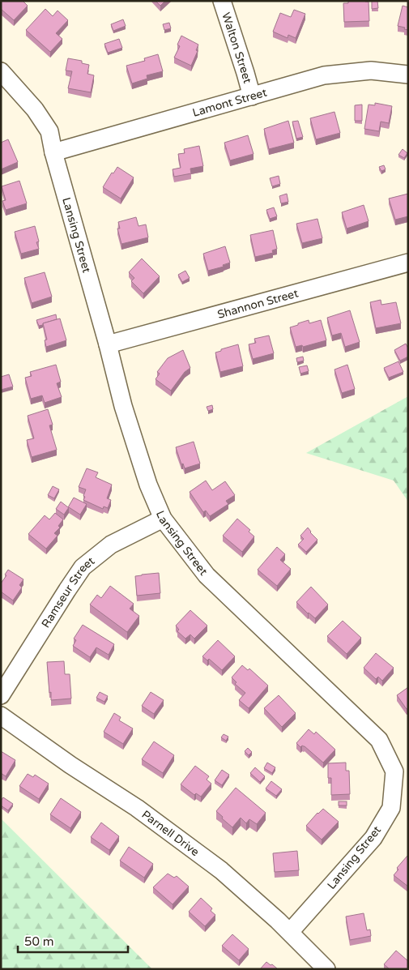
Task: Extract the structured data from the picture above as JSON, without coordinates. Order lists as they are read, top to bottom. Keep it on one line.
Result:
{"streets":{"street":["Walton Street","Lamont Street","Lansing Street","Shannon Street","Ramseur Street","Parnell Drive"]},"crossings":[["Walton Street","Lamont Street"],["Lamont Street","Lansing Street"],["Lansing Street","Shannon Street"],["Lansing Street","Ramseur Street"],["Lansing Street","Parnell Drive"]],"scale_bar":"50 m"}
